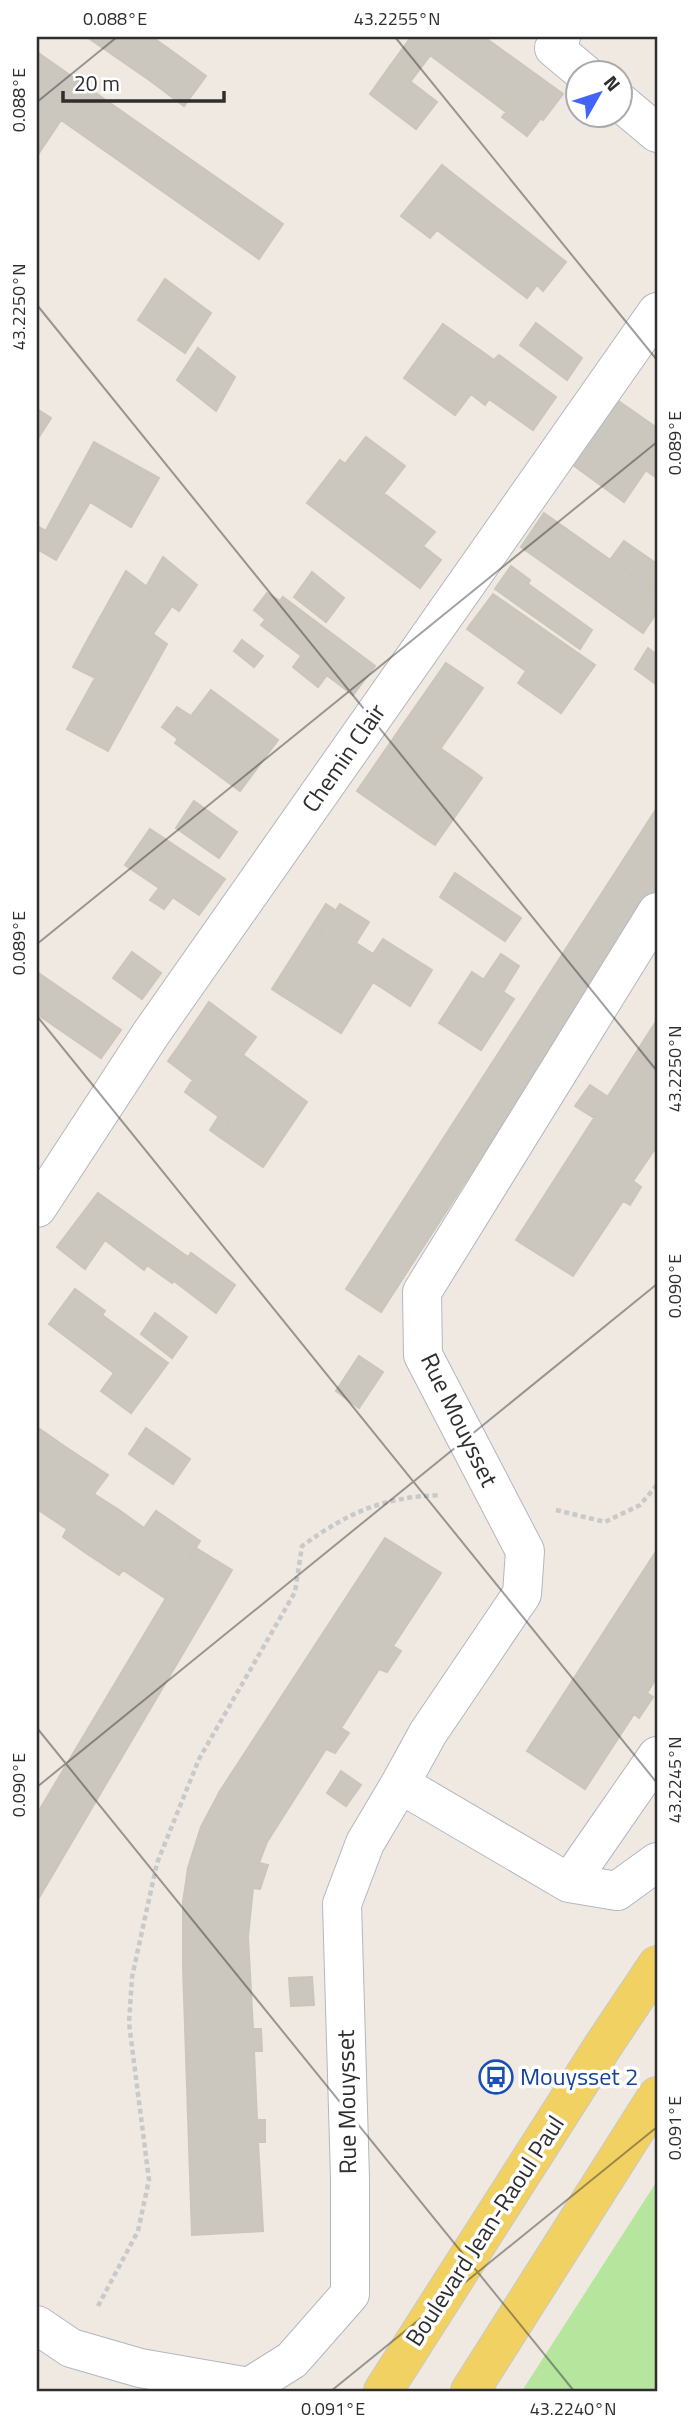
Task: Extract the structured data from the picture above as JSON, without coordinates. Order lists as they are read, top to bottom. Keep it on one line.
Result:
{"streets":{"main road":["Boulevard Jean-Raoul Paul"],"street":["Chemin Clair","Rue Mouysset"]},"places":{"bus stop":["Mouysset 2"]},"scale_bar":"20 m","north":"top right","coordinates":["0.088°E","43.2255°N","43.2250°N","0.089°E","0.090°E","43.2245°N","0.091°E","43.2240°N"]}
